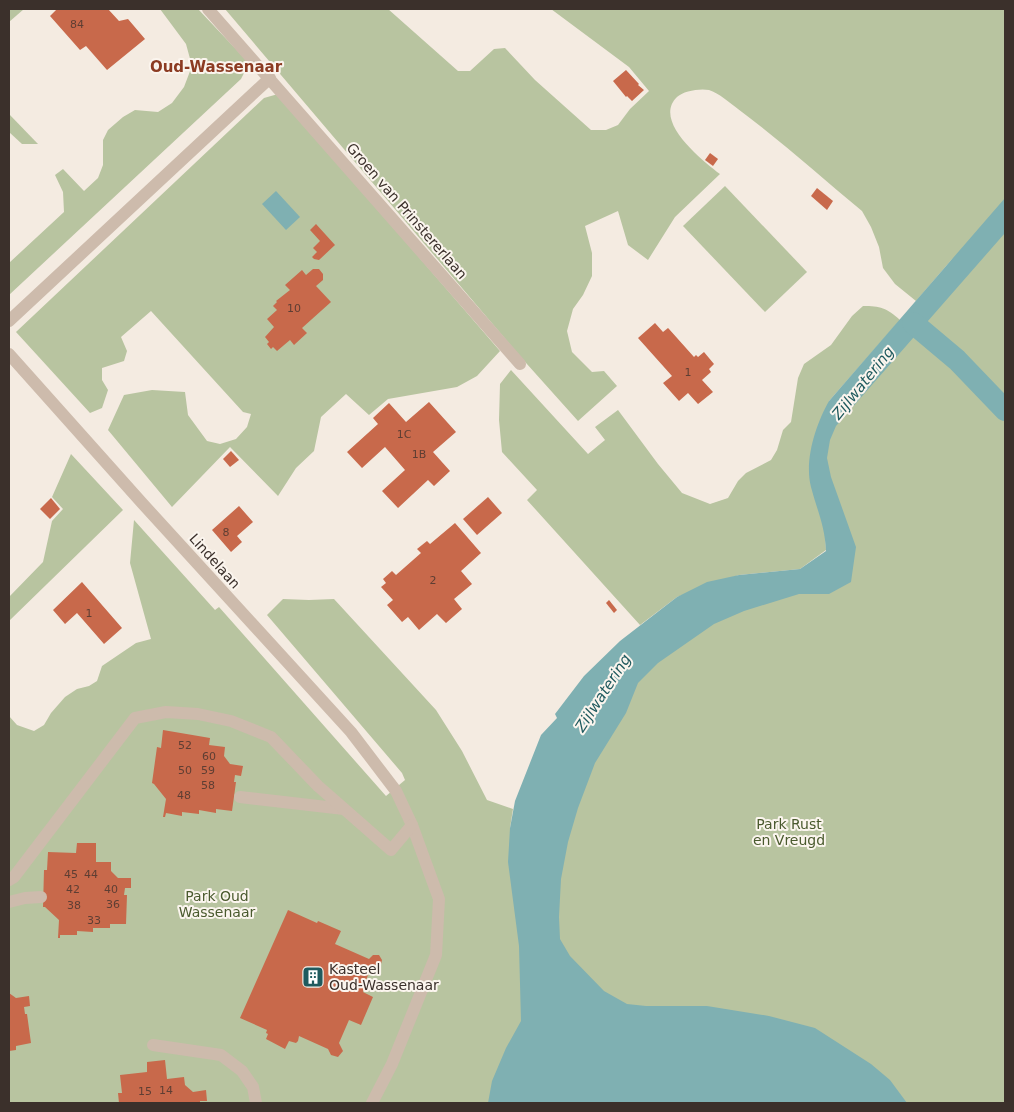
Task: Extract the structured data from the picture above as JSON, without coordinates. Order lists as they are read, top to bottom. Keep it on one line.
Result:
{"streets":{"street":["Groen van Prinstererlaan","Lindelaan"]},"districts":["Oud-Wassenaar"],"water":["Zijlwatering"],"parks":["Park Rust en Vreugd","Park Oud Wassenaar"],"places":{"building":["Kasteel Oud-Wassenaar"]},"house_numbers":["84","10","1","1C","1B","8","2","1","52","60","50","59","58","48","45","44","42","40","36","38","33","14","15"]}
